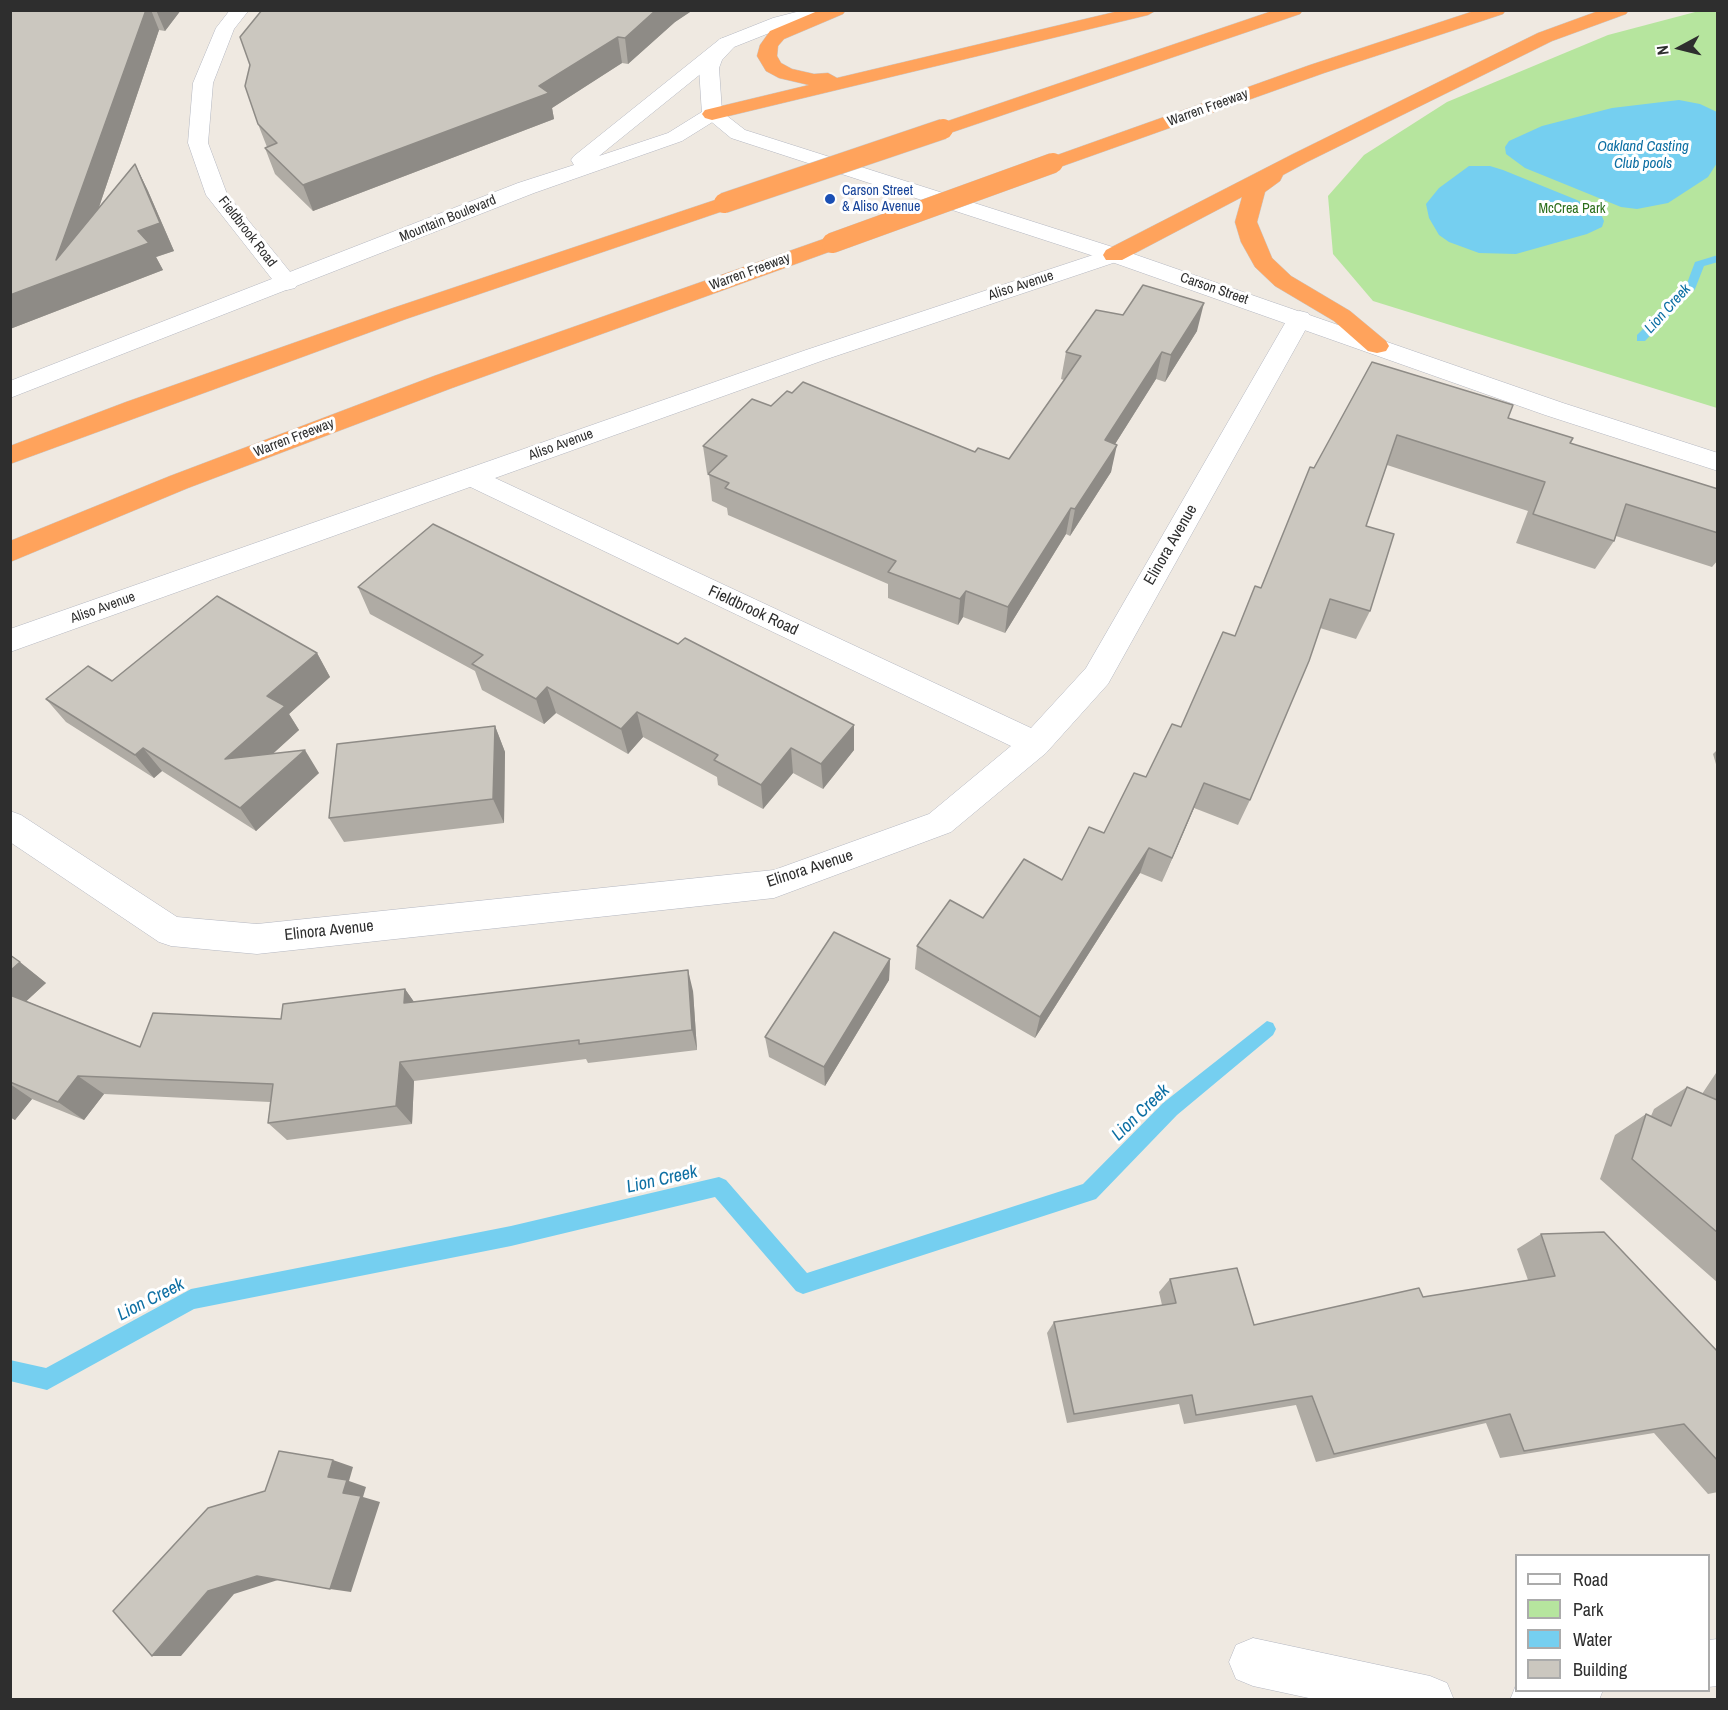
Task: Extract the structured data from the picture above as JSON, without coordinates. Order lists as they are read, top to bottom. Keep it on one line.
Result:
{"streets":{"highway":["Warren Freeway"],"street":["Mountain Boulevard","Fieldbrook Road","Aliso Avenue","Carson Street","Elinora Avenue"]},"crossings":[["Mountain Boulevard","Fieldbrook Road"],["Mountain Boulevard","Carson Street"],["Fieldbrook Road","Aliso Avenue"],["Fieldbrook Road","Elinora Avenue"],["Aliso Avenue","Carson Street"],["Carson Street","Elinora Avenue"]],"water":["Oakland Casting Club pools","Lion Creek"],"parks":["McCrea Park"],"places":["Carson Street & Aliso Avenue"],"legend":["Road","Park","Water","Building"],"north":"left"}
